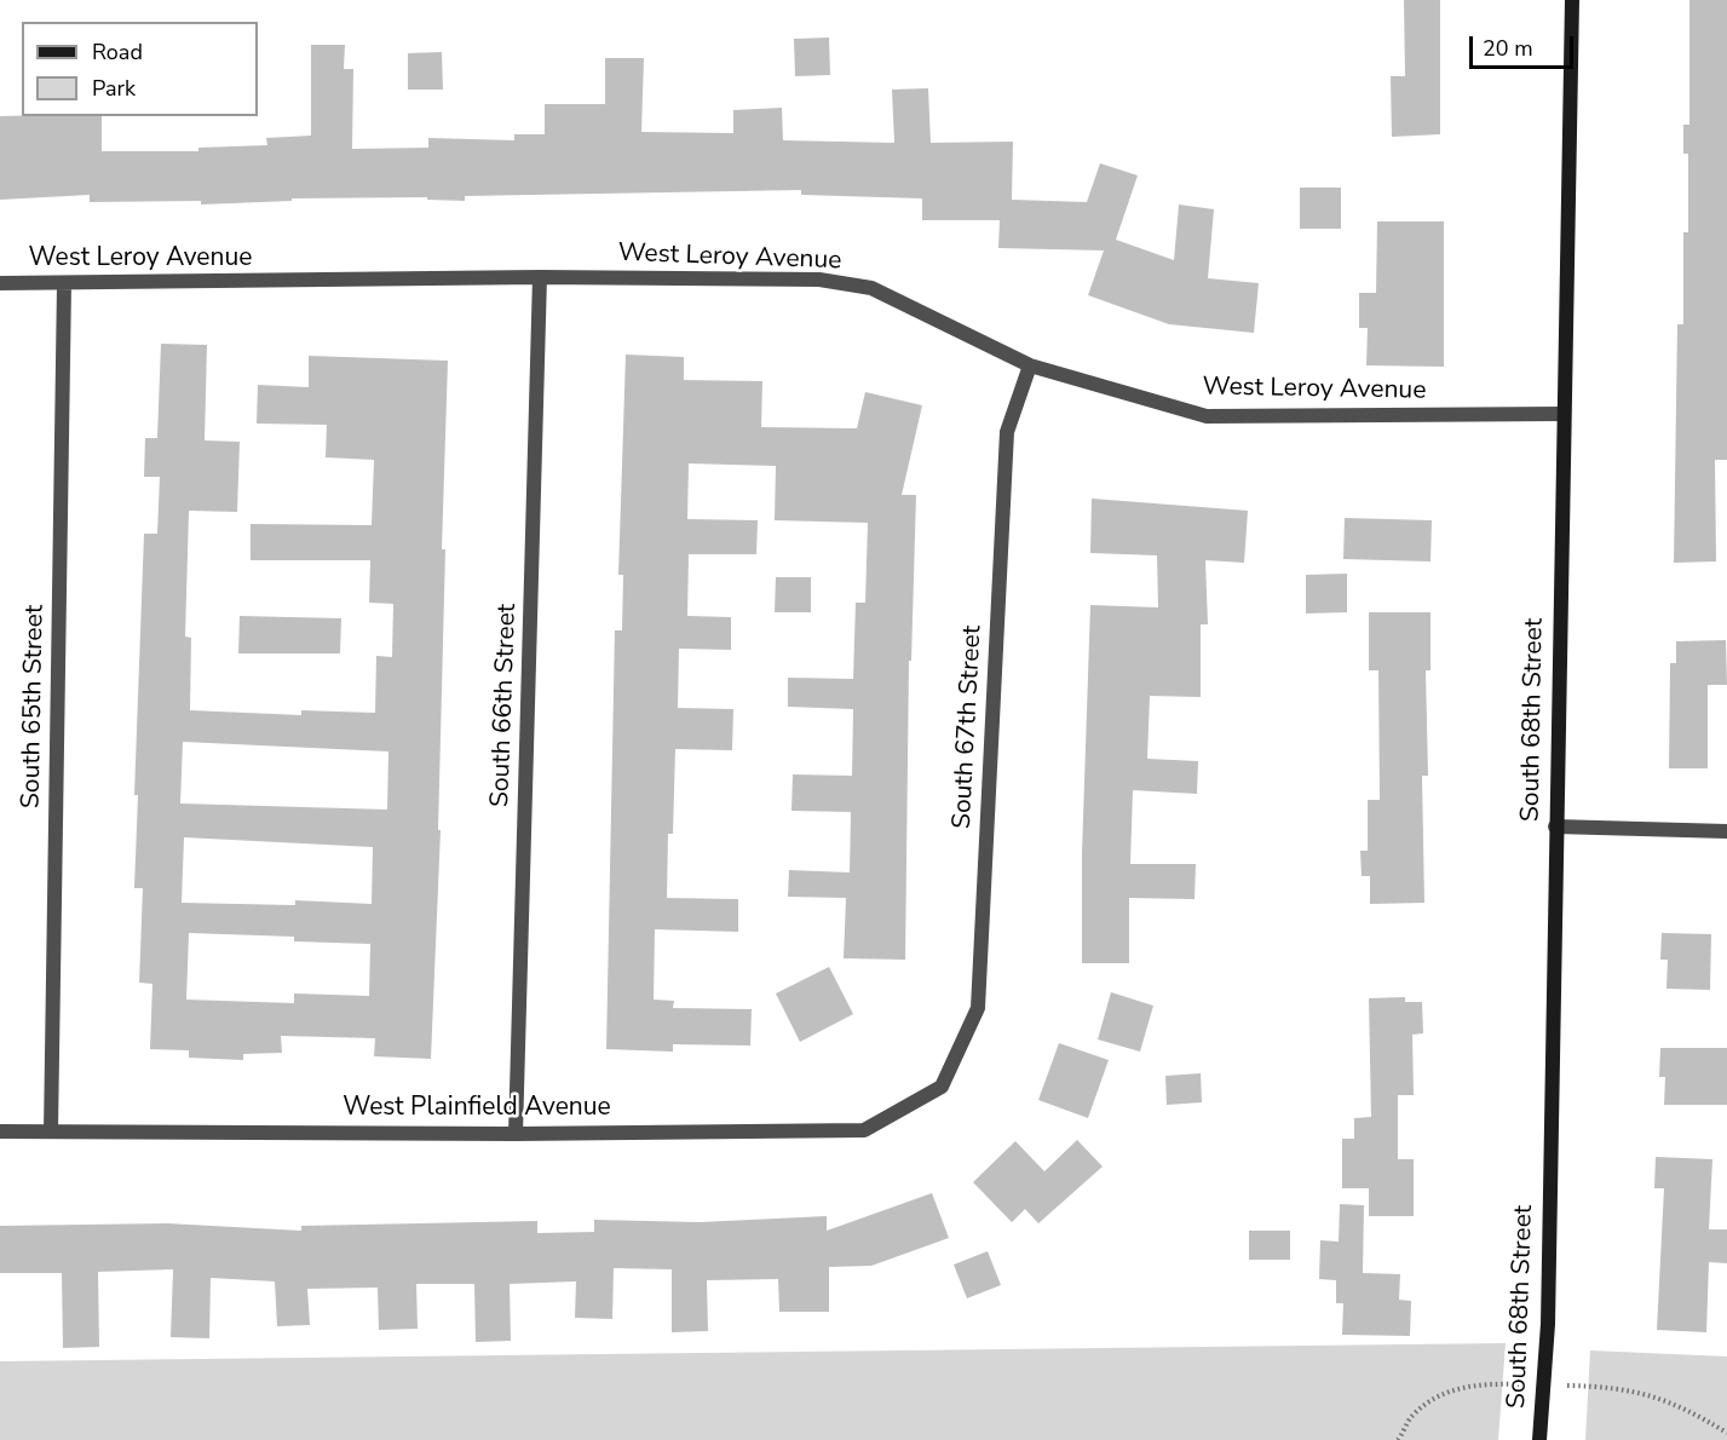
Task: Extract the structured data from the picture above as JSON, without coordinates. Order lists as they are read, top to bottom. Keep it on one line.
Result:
{"streets":{"street":["West Leroy Avenue","South 66th Street","South 65th Street","South 68th Street","South 67th Street","West Plainfield Avenue"]},"crossings":[["West Leroy Avenue","South 66th Street"],["West Leroy Avenue","South 65th Street"],["West Leroy Avenue","South 68th Street"],["West Leroy Avenue","South 67th Street"],["South 66th Street","West Plainfield Avenue"],["South 65th Street","West Plainfield Avenue"],["South 67th Street","West Plainfield Avenue"]],"legend":["Road","Park"],"scale_bar":"20 m"}
